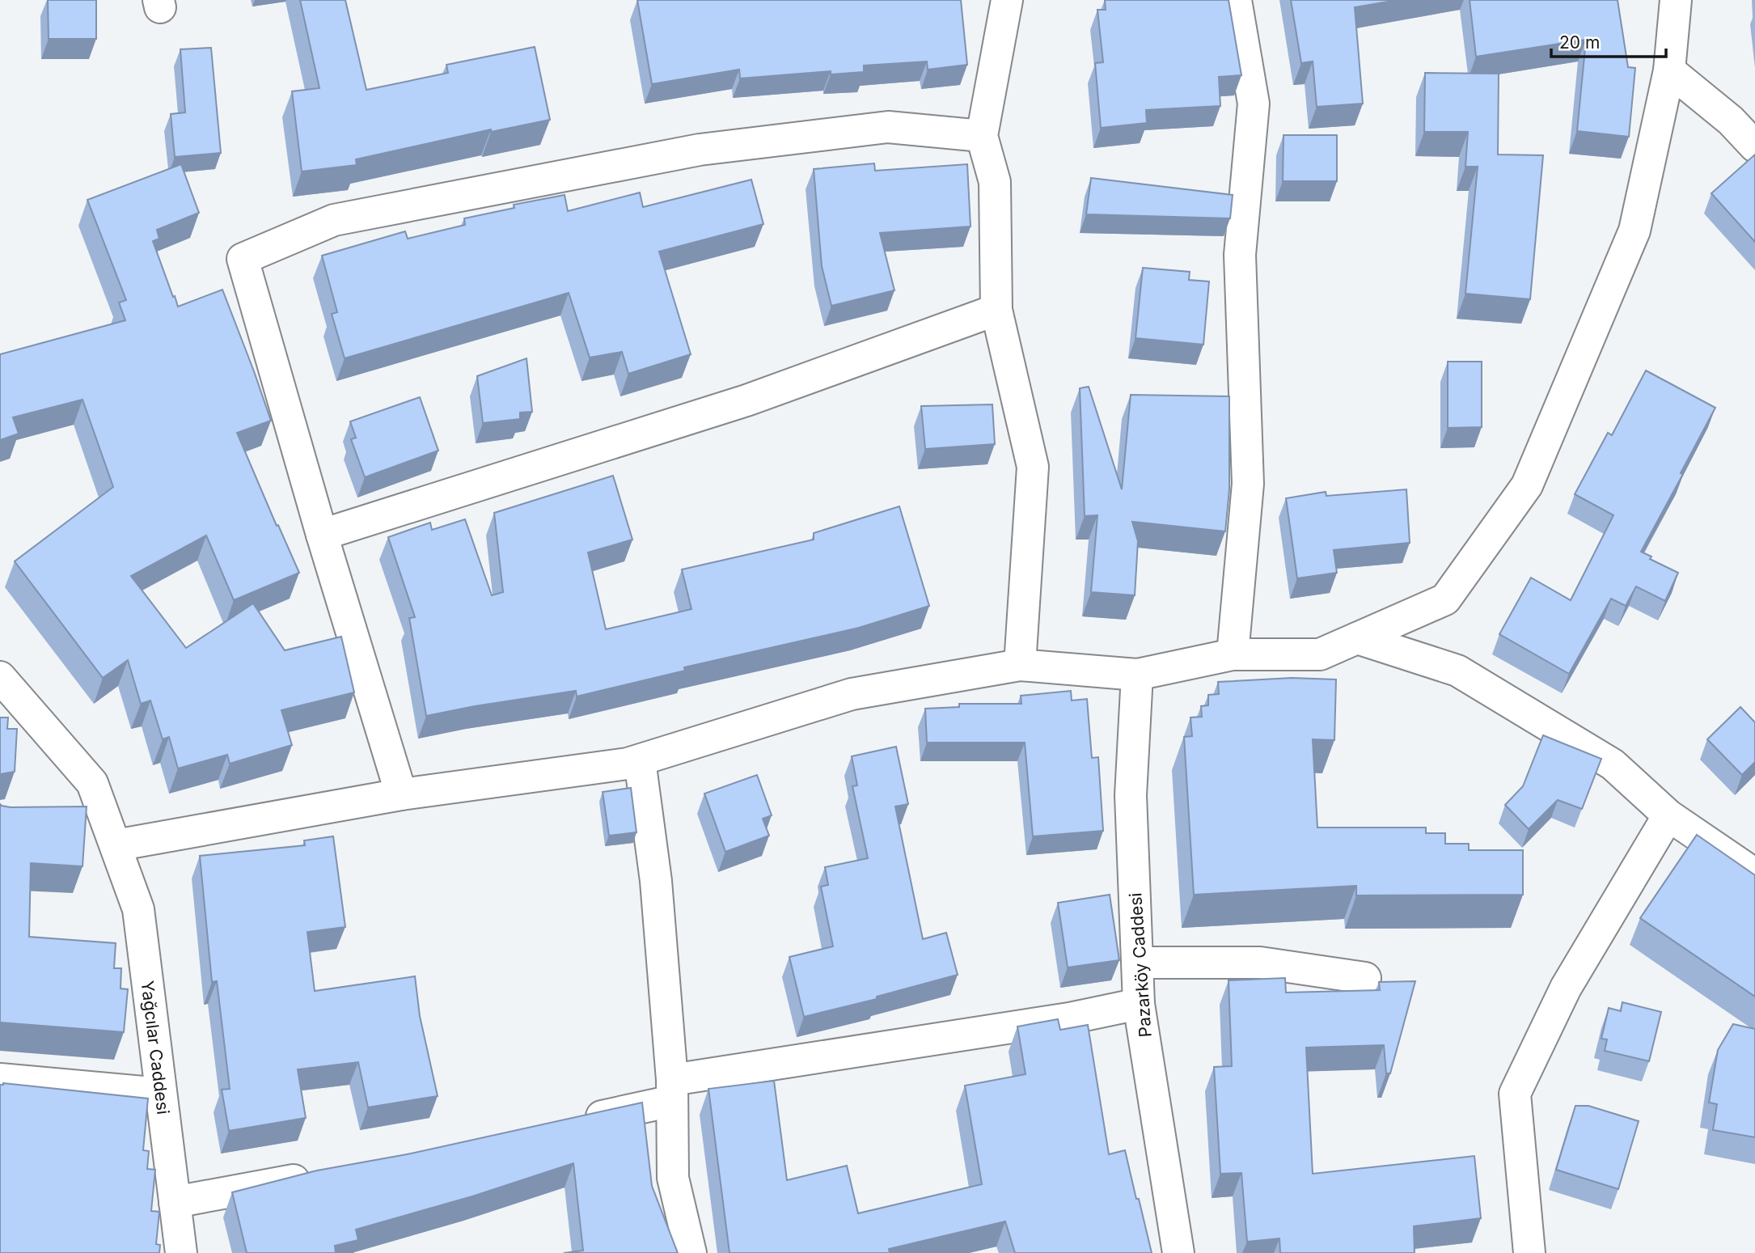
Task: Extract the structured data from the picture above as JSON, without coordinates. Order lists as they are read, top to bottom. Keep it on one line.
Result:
{"streets":{"street":["Pazarköy Caddesi","Yağcılar Caddesi"]},"scale_bar":"20 m"}
